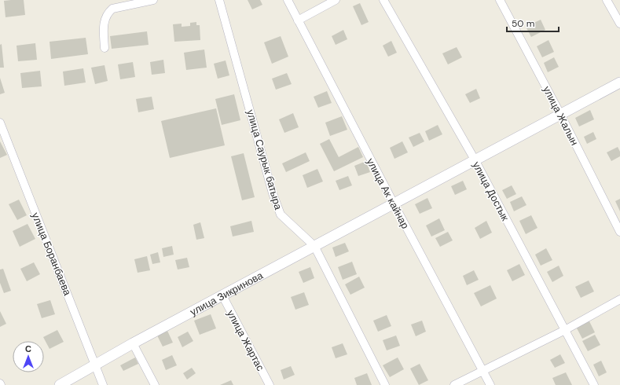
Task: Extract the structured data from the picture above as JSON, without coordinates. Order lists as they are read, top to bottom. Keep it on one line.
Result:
{"streets":{"street":["улица Жалын","улица Саурык батыра","улица Достык","улица Ак кайнар","улица Боранбаева","улица Зикринова","улица Жартас"]},"crossings":[["улица Жалын","улица Зикринова"],["улица Саурык батыра","улица Зикринова"],["улица Достык","улица Зикринова"],["улица Ак кайнар","улица Зикринова"],["улица Боранбаева","улица Зикринова"],["улица Зикринова","улица Жартас"]],"scale_bar":"50 m","north":"top"}
